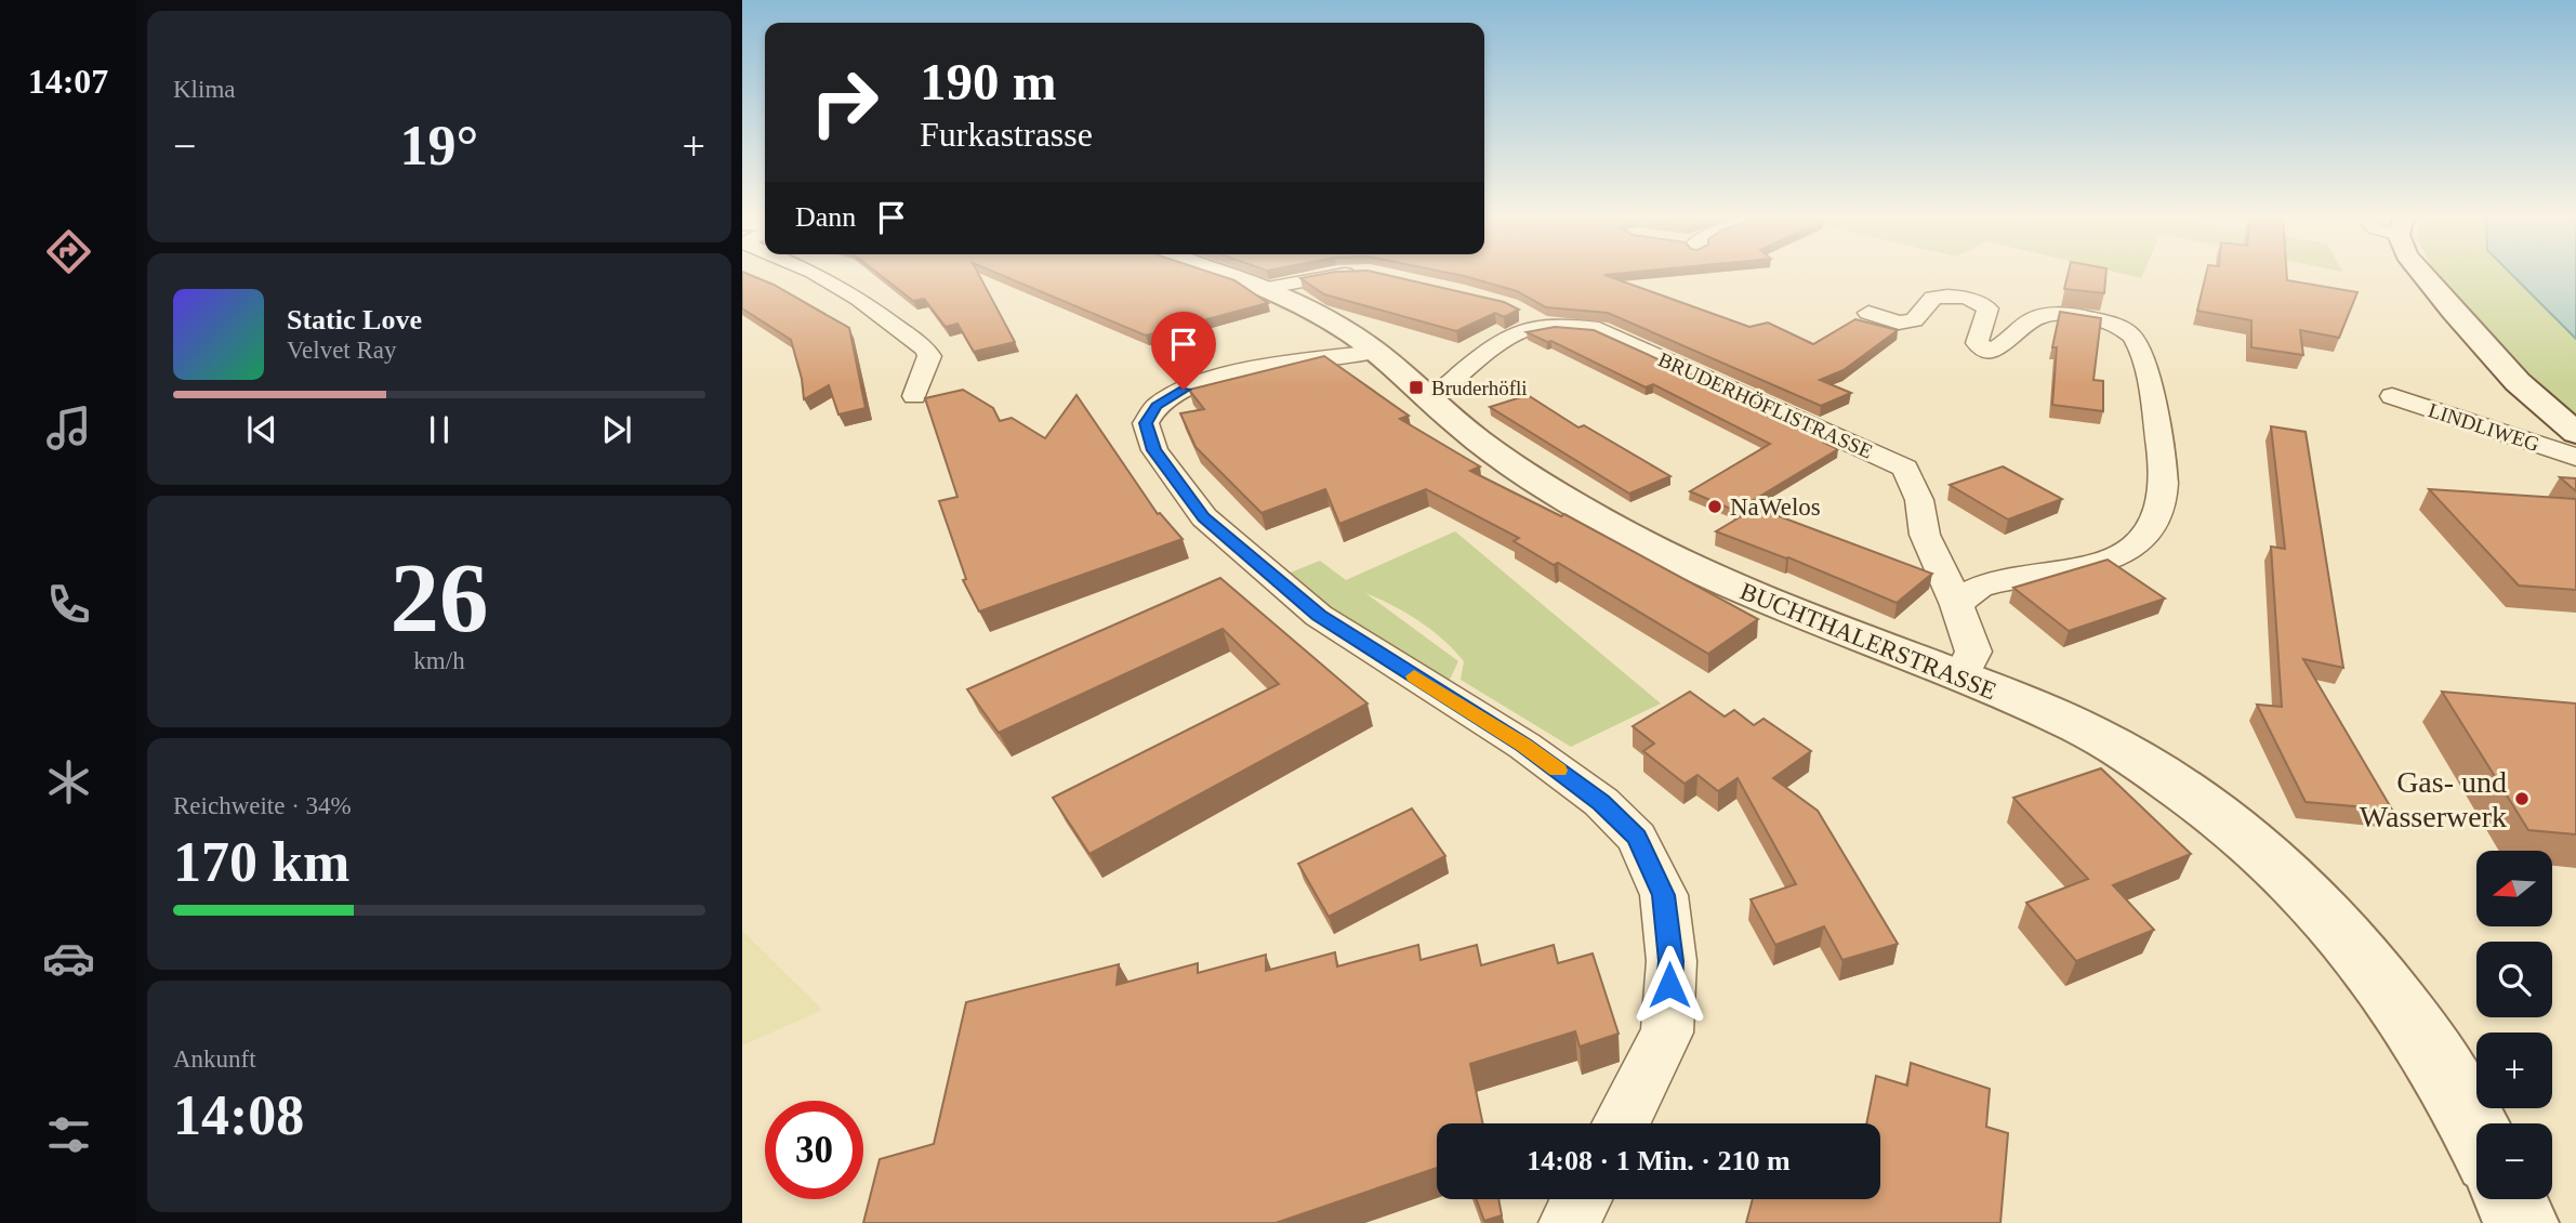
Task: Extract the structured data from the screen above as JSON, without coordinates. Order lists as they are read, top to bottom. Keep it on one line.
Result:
{"streets":{"street":["BRUDERHÖFLISTRASSE","LINDLIWEG","BUCHTHALERSTRASSE"]},"crossings":[["BRUDERHÖFLISTRASSE","BUCHTHALERSTRASSE"]],"places":{"transit":["Bruderhöfli"],"other":["NaWelos","Gas- und Wasserwerk"]},"north":"left","page":{"tabs":"14:07","tile":["Klima",["26","km/h"],["Reichweite · 34%","170 km"],["Ankunft","14:08"]],"turn":["190 m","Furkastrasse"],"heat":["−","19°","+"],"then":"Dann","song":["Static Love","Velvet Ray"],"map_buttons":["+","−"],"limit":"30","trip":"14:08 · 1 Min. · 210 m"}}
